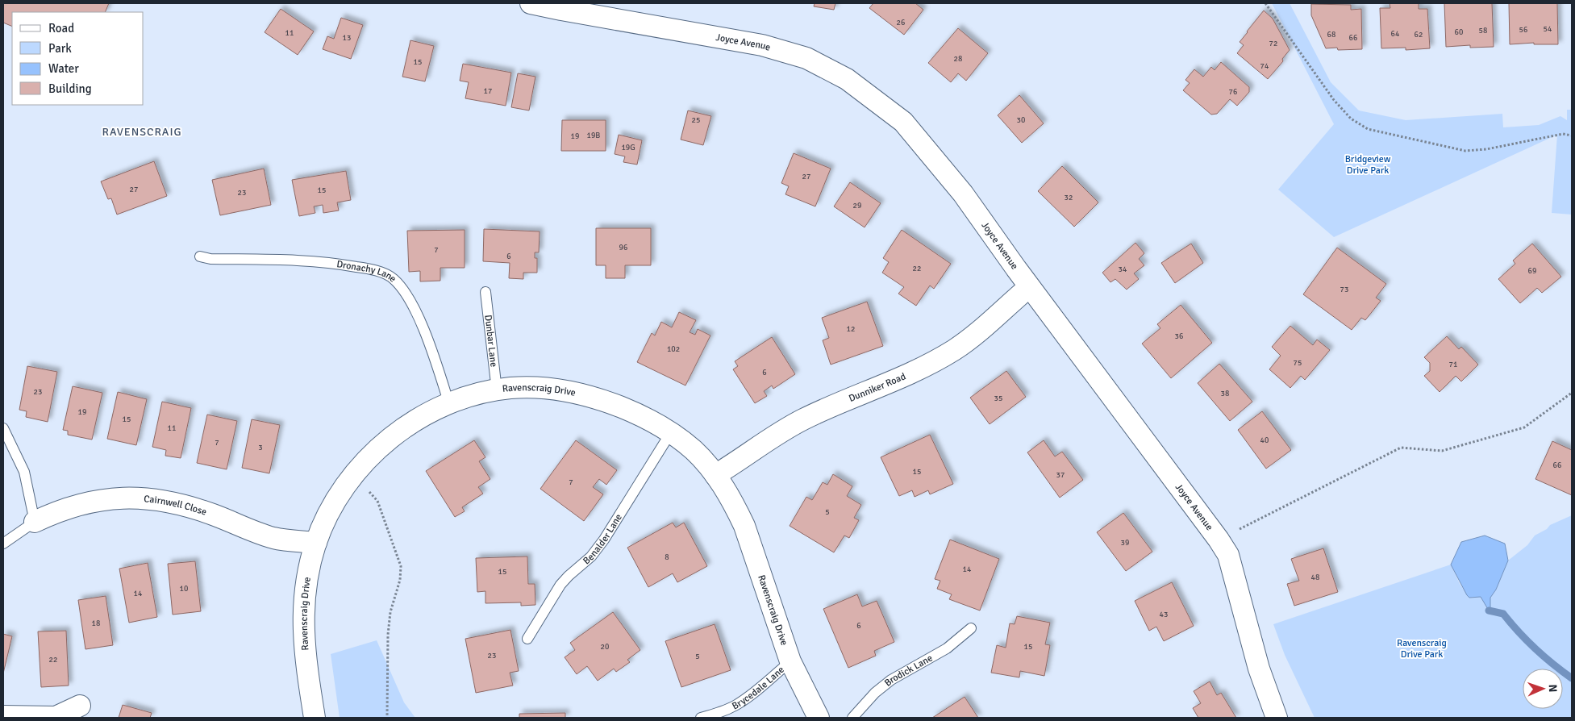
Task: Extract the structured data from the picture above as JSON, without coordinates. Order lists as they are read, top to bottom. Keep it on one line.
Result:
{"streets":{"street":["Joyce Avenue","Dunniker Road","Ravenscraig Drive","Cairnwell Close"],"lane":["Dronachy Lane","Dunbar Lane","Benalder Lane","Brodick Lane","Brycedale Lane"]},"crossings":[["Joyce Avenue","Dunniker Road"],["Dronachy Lane","Ravenscraig Drive"],["Dunbar Lane","Ravenscraig Drive"],["Dunniker Road","Ravenscraig Drive"],["Ravenscraig Drive","Cairnwell Close"],["Ravenscraig Drive","Benalder Lane"],["Ravenscraig Drive","Brycedale Lane"]],"districts":["RAVENSCRAIG"],"parks":["Bridgeview Drive Park","Ravenscraig Drive Park"],"house_numbers":["26","54","56","58","60","11","64","68","62","13","66","72","28","15","74","17","76","25","30","19B","19","19G","27","27","15","23","32","29","96","7","6","22","34","69","73","12","36","102","75","71","6","23","38","35","19","15","11","40","7","3","66","15","37","7","5","39","8","14","15","48","10","14","43","18","6","20","15","23","5","22"],"legend":["Road","Park","Water","Building"],"north":"right"}
